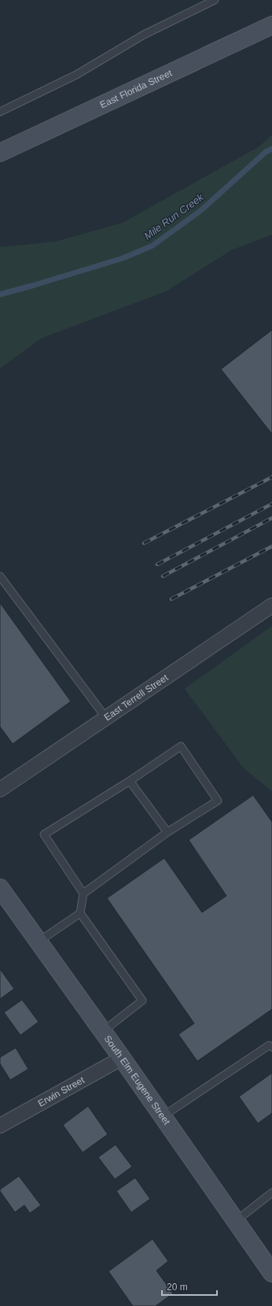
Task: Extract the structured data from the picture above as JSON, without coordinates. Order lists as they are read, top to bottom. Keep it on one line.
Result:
{"streets":{"main road":["East Florida Street","South Elm Eugene Street"],"street":["East Terrell Street","Erwin Street"]},"crossings":[["South Elm Eugene Street","Erwin Street"]],"water":["Mile Run Creek"],"scale_bar":"20 m"}
